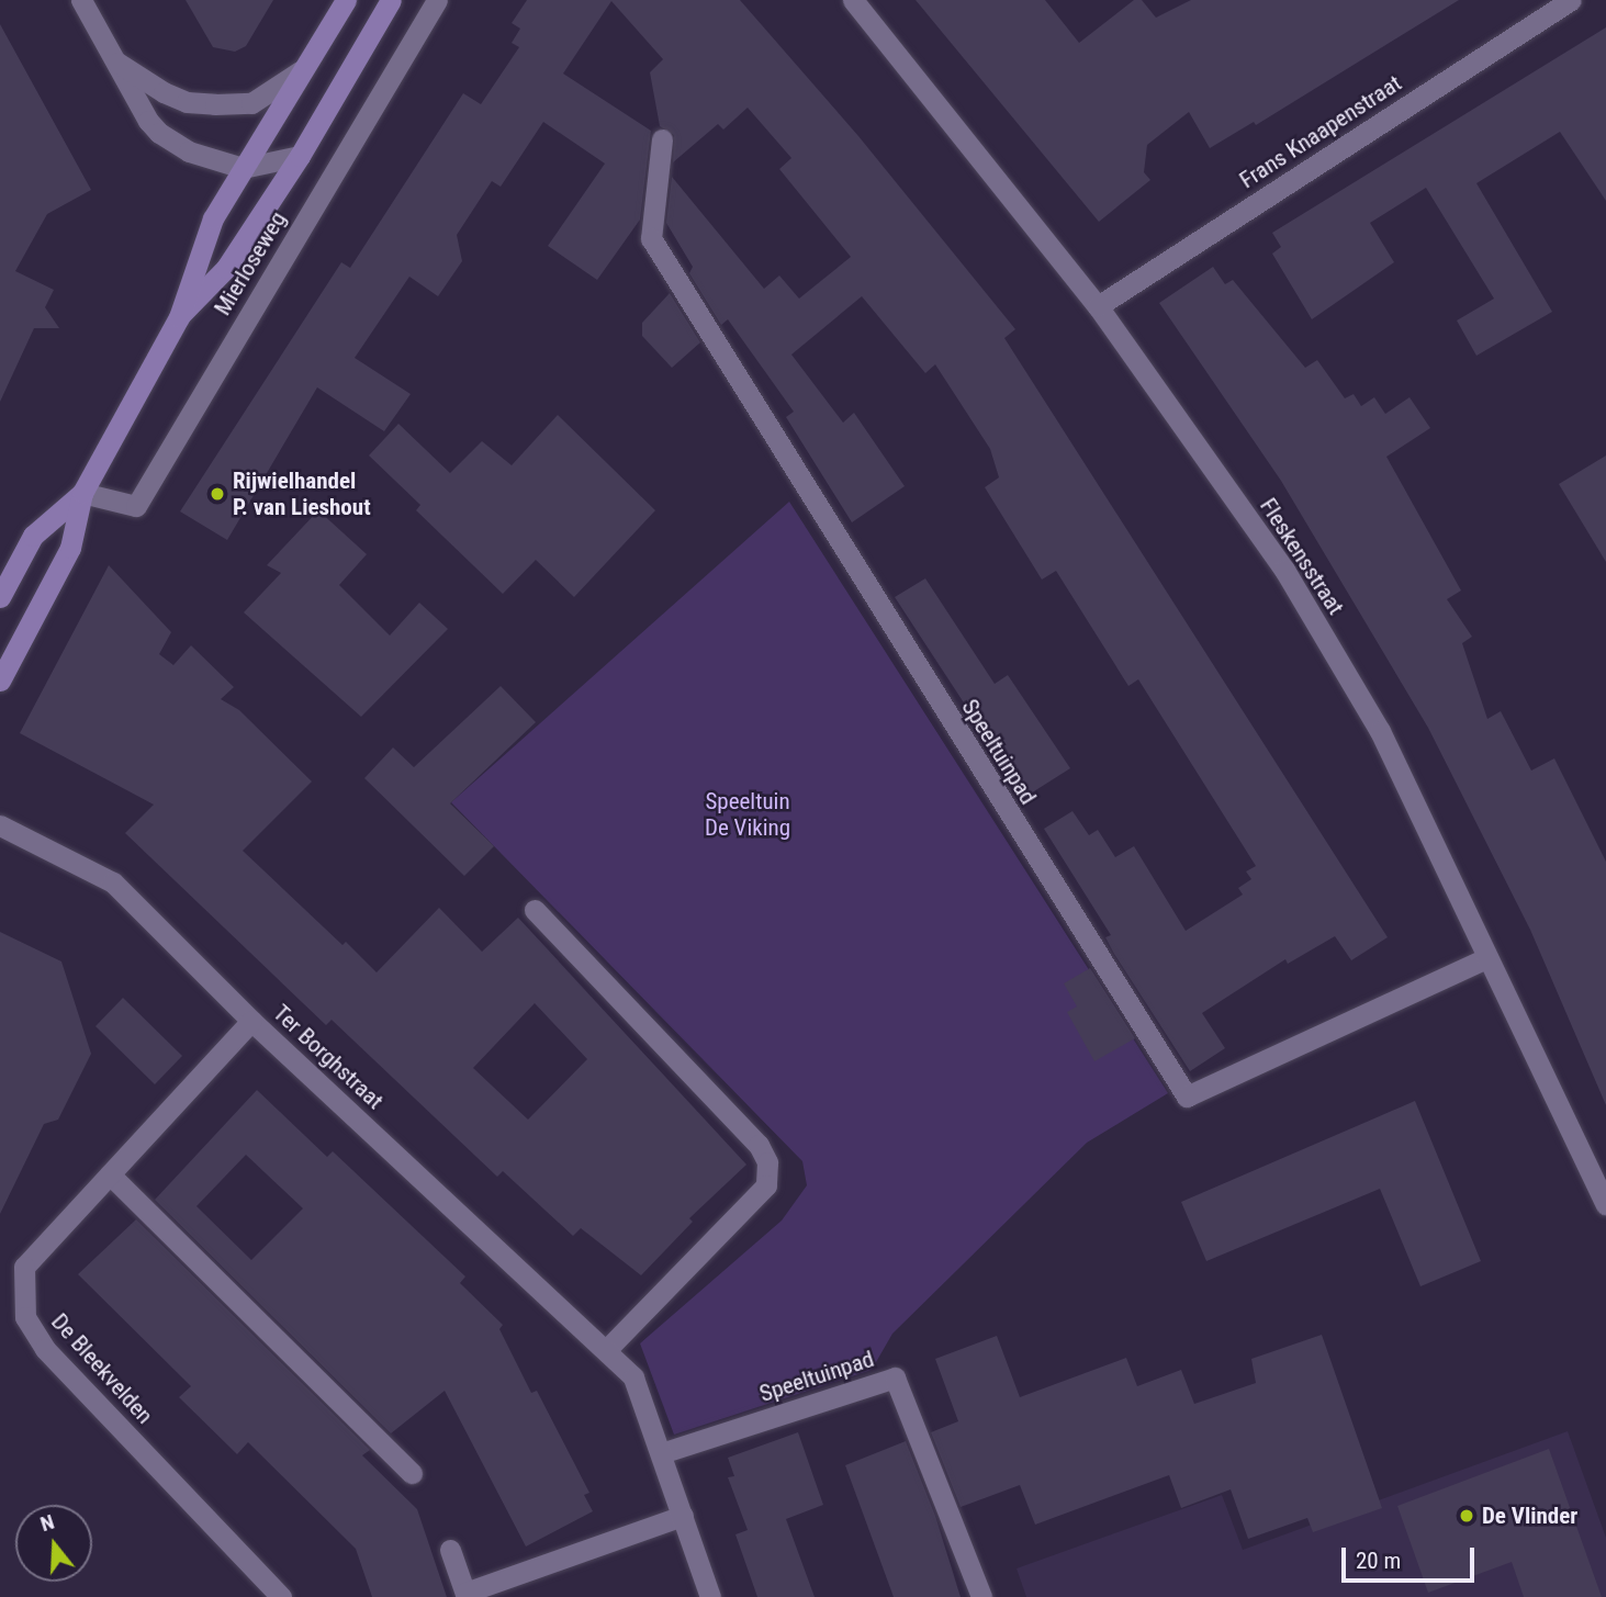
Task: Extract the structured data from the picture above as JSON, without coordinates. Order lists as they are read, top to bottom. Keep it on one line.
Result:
{"streets":{"main road":["Mierloseweg"],"street":["Frans Knaapenstraat","Fleskensstraat","Speeltuinpad","Ter Borghstraat","De Bleekvelden"]},"crossings":[["Frans Knaapenstraat","Fleskensstraat"],["Fleskensstraat","Speeltuinpad"],["Speeltuinpad","Ter Borghstraat"],["Ter Borghstraat","De Bleekvelden"]],"parks":["Speeltuin De Viking"],"places":["Rijwielhandel P. van Lieshout","De Vlinder"],"scale_bar":"20 m","north":"top"}
